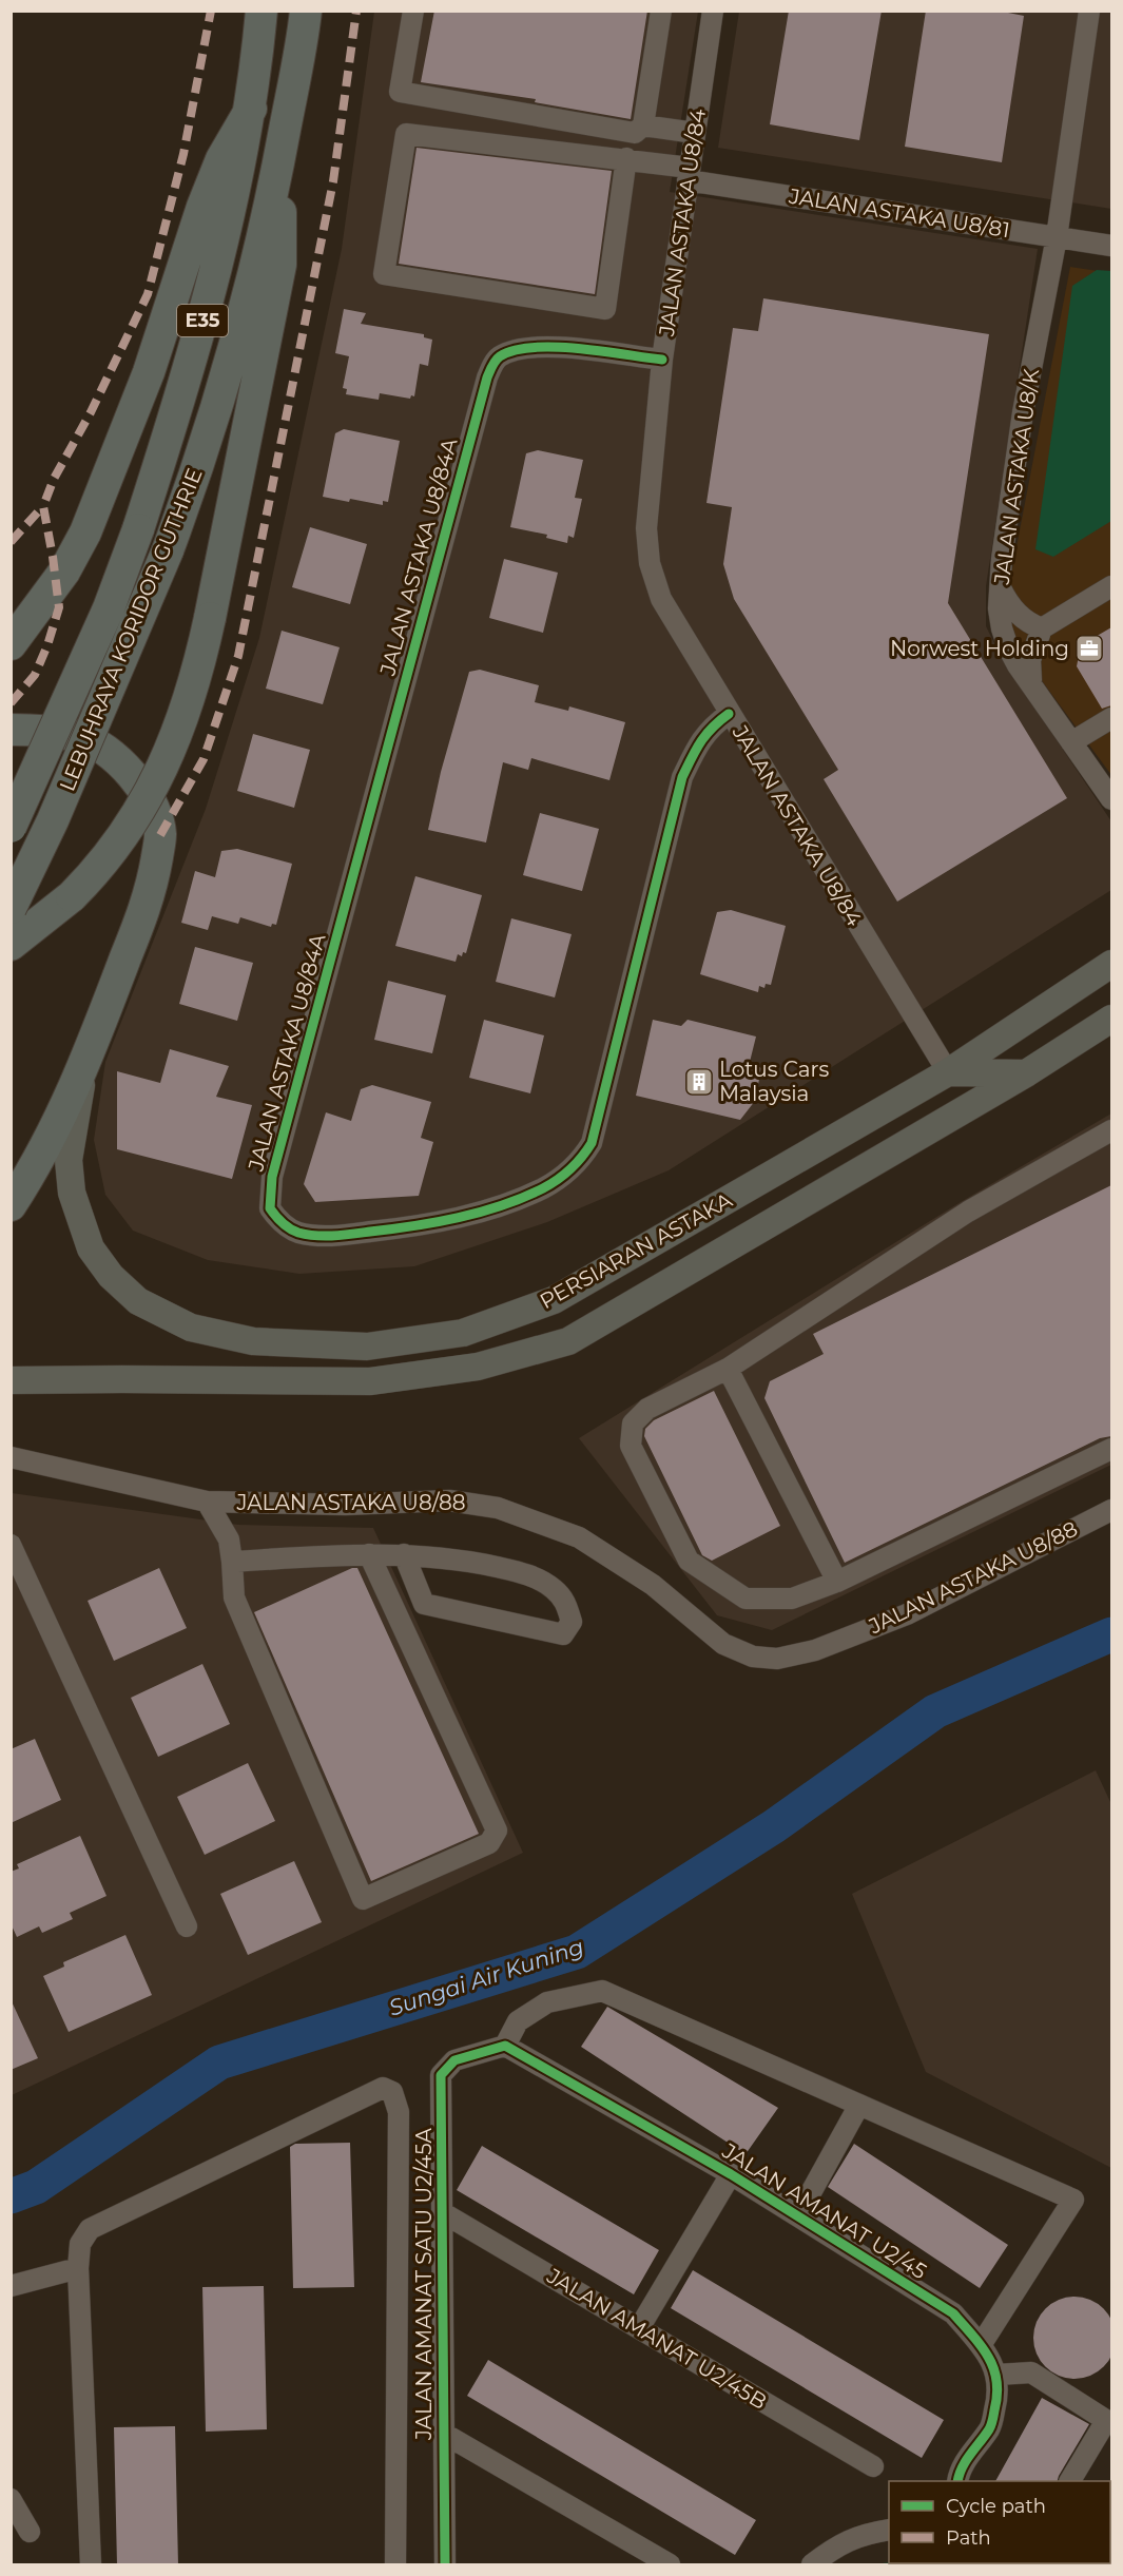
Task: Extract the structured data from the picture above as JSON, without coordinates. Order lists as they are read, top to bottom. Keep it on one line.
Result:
{"streets":{"highway":["E35","LEBUHRAYA KORIDOR GUTHRIE"],"main road":["PERSIARAN ASTAKA"],"street":["JALAN ASTAKA U8/81","JALAN ASTAKA U8/84","JALAN ASTAKA U8/K","JALAN ASTAKA U8/84A","JALAN ASTAKA U8/88","JALAN AMANAT U2/45","JALAN AMANAT SATU U2/45A","JALAN AMANAT U2/45B"]},"crossings":[["JALAN ASTAKA U8/81","JALAN ASTAKA U8/84"],["JALAN ASTAKA U8/81","JALAN ASTAKA U8/K"],["JALAN ASTAKA U8/84","JALAN ASTAKA U8/84A"],["JALAN ASTAKA U8/84","PERSIARAN ASTAKA"],["JALAN AMANAT U2/45","JALAN AMANAT SATU U2/45A"],["JALAN AMANAT SATU U2/45A","JALAN AMANAT U2/45B"]],"water":["Sungai Air Kuning"],"places":{"office":["Norwest Holding"],"building":["Lotus Cars Malaysia"]},"legend":["Cycle path","Path"]}
